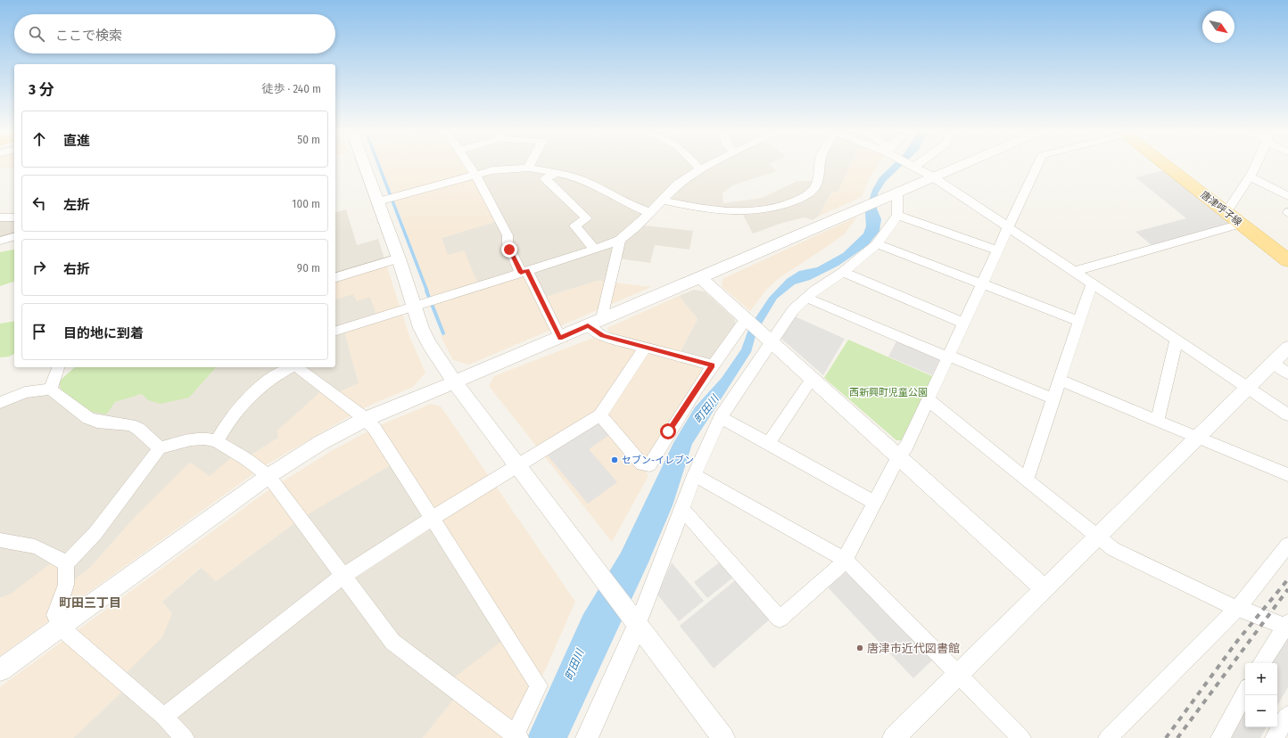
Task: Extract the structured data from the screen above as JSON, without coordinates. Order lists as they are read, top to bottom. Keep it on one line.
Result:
{"streets":{"main road":["唐津呼子線"]},"districts":["町田三丁目"],"water":["町田川"],"parks":["西新興町児童公園"],"places":["セブン-イレブン","唐津市近代図書館"],"north":"bottom right","page":{"search":"ここで検索","heading":["3 分","徒歩 · 240 m"],"list":[["直進","50 m"],["左折","100 m"],["右折","90 m"],"目的地に到着"],"map_buttons":["+","−"]}}
